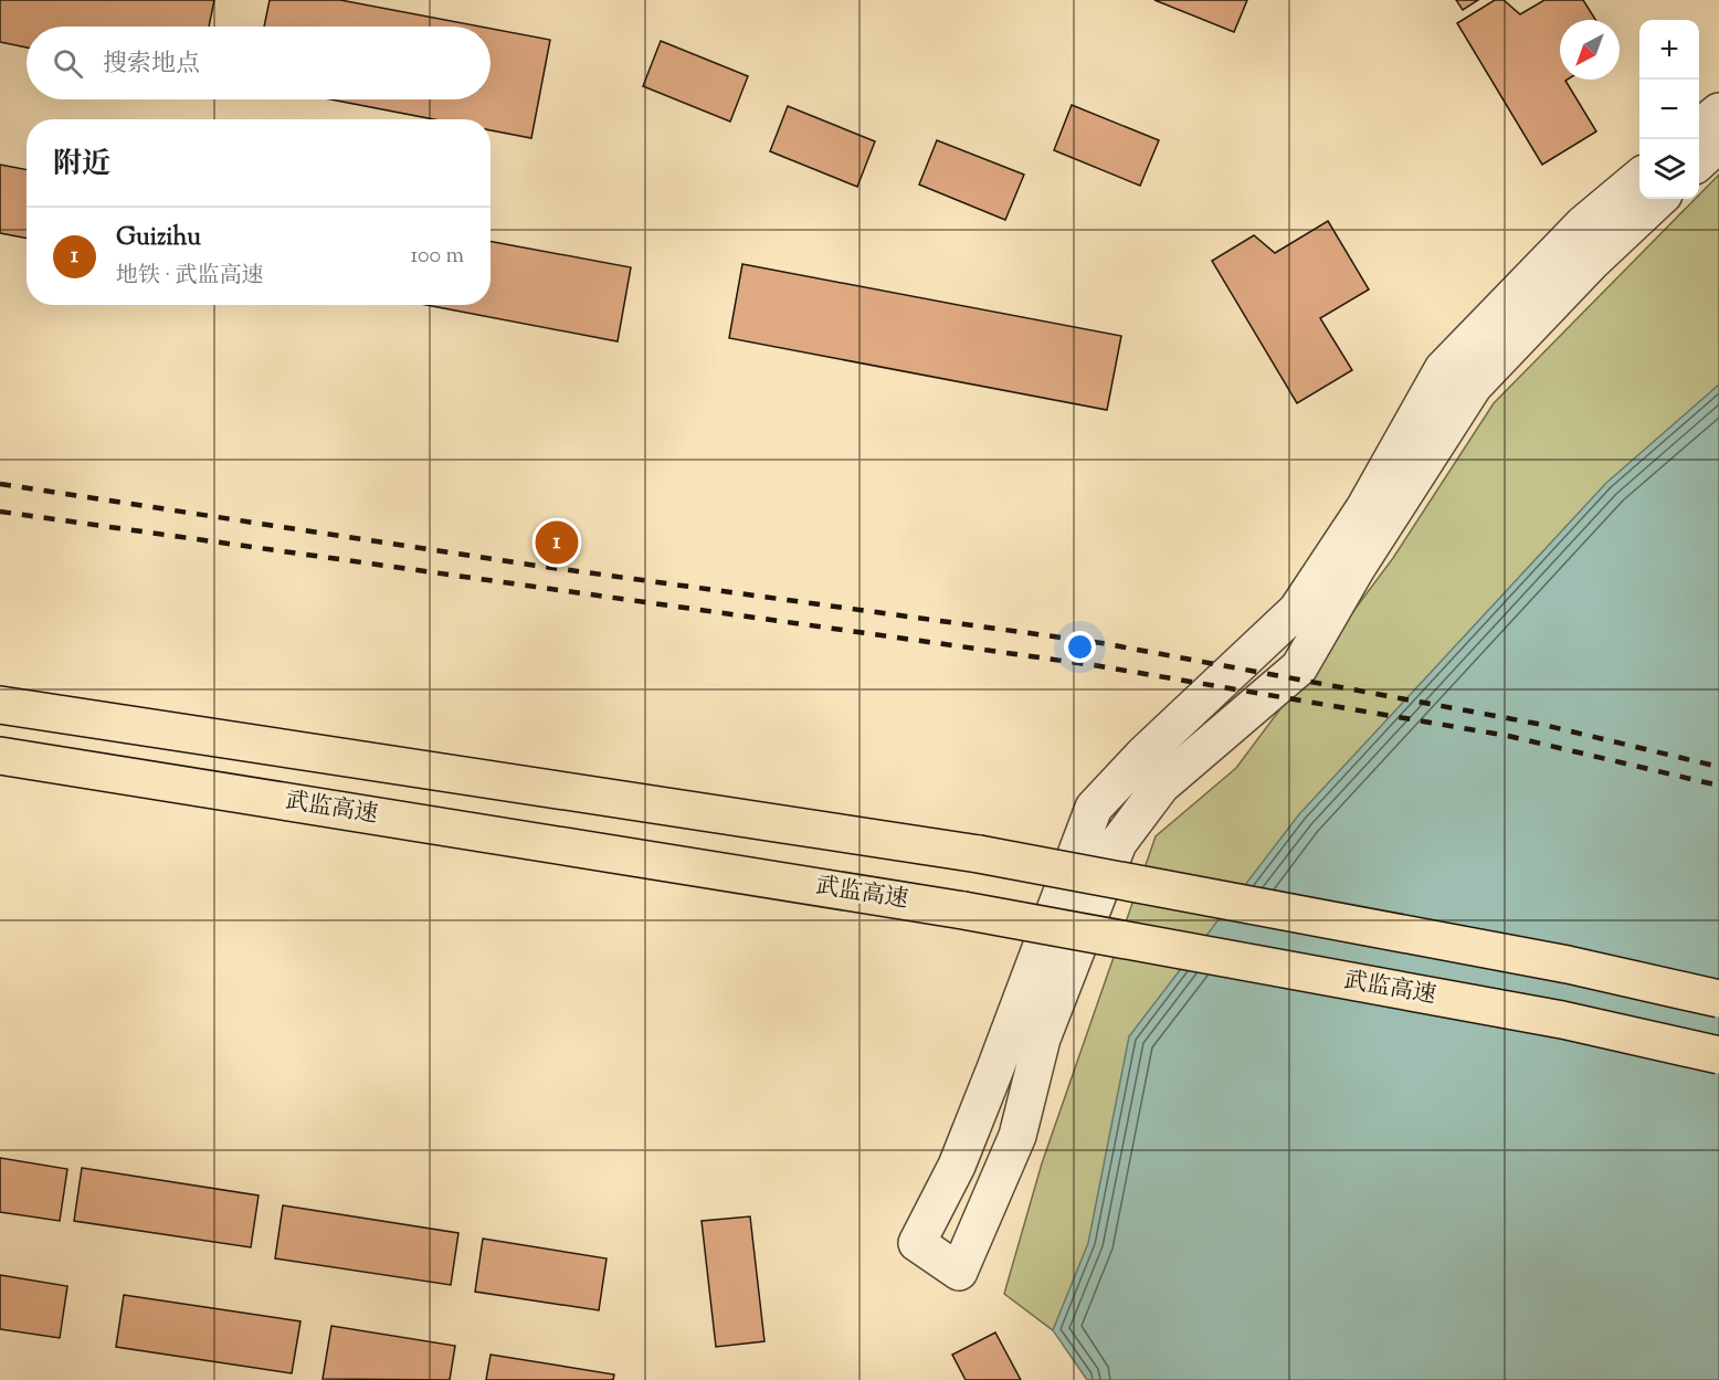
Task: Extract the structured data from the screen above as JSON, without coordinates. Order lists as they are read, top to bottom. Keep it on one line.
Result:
{"streets":{"highway":["武监高速"]},"north":"bottom left","page":{"map_buttons":["+","−"],"search":"搜索地点","heading":"附近","list":[{"mark":"1","name":"Guizihu","note":"地铁 · 武监高速","value":"100 m"}],"pins":"1"}}
